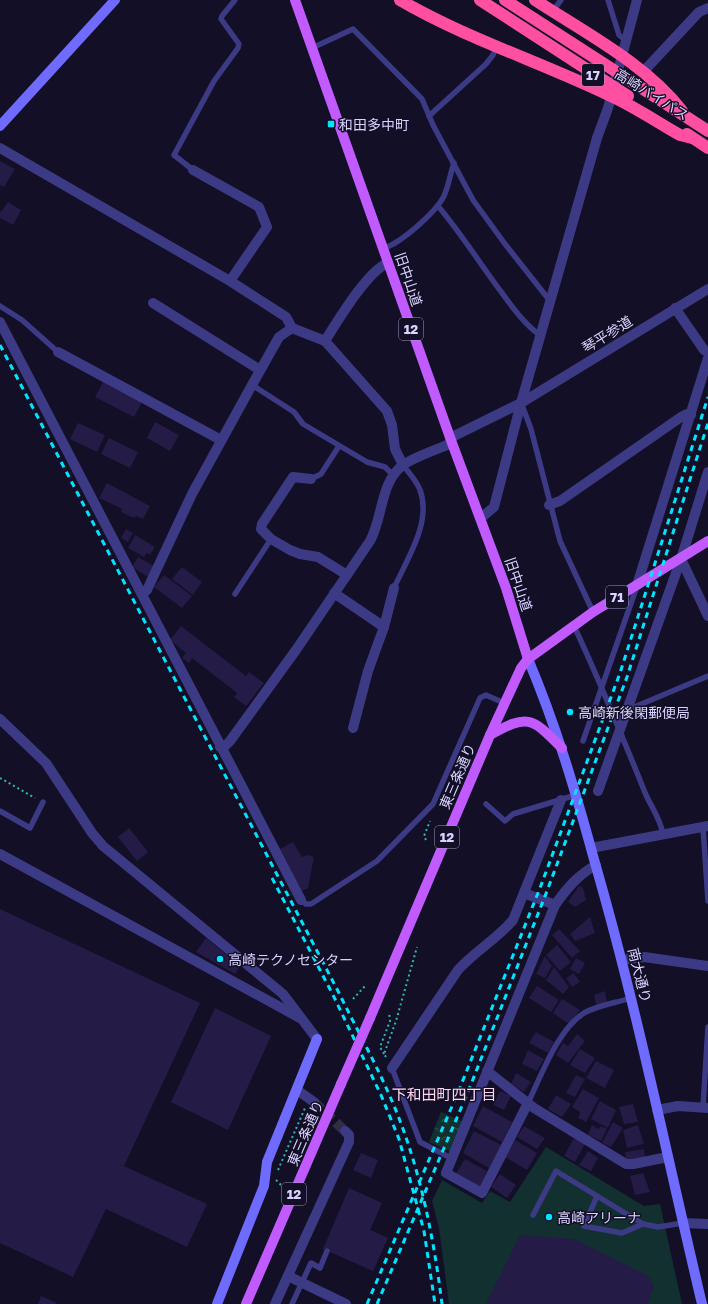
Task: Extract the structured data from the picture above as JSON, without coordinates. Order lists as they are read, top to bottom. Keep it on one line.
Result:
{"streets":{"highway":["17","高崎バイパス"],"main road":["旧中山道","12","71","東三条通り","南大通り"],"street":["琴平参道"]},"crossings":[["旧中山道","琴平参道"],["旧中山道","71"],["旧中山道","東三条通り"],["旧中山道","南大通り"],["71","東三条通り"],["71","南大通り"],["東三条通り","南大通り"]],"districts":["下和田町四丁目"],"places":{"transit":["和田多中町"],"other":["高崎新後閑郵便局","高崎テクノセンター","高崎アリーナ"]}}
